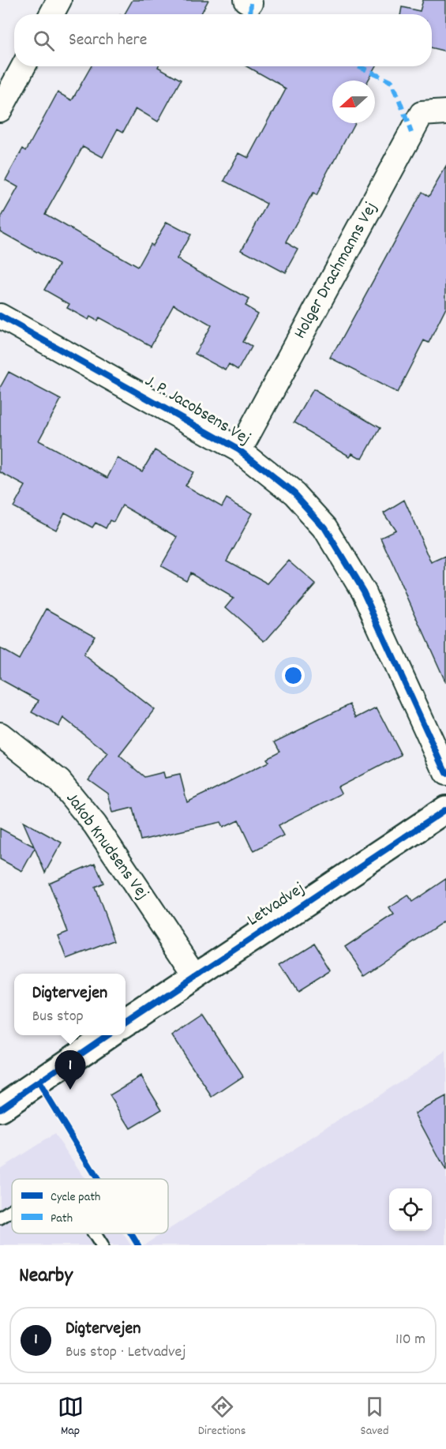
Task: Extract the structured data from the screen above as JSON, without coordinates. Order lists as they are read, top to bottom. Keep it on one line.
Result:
{"streets":{"street":["Holger Drachmanns Vej","J. P. Jacobsens Vej","Jakob Knudsens Vej","Letvadvej"]},"crossings":[["Holger Drachmanns Vej","J. P. Jacobsens Vej"],["Jakob Knudsens Vej","Letvadvej"]],"legend":["Cycle path","Path"],"north":"left","page":{"search":"Search here","popup":["Digtervejen","Bus stop"],"pins":"1","heading":"Nearby","list":[{"mark":"1","name":"Digtervejen","note":"Bus stop · Letvadvej","value":"110 m"}],"nav":["Map","Directions","Saved"]}}
